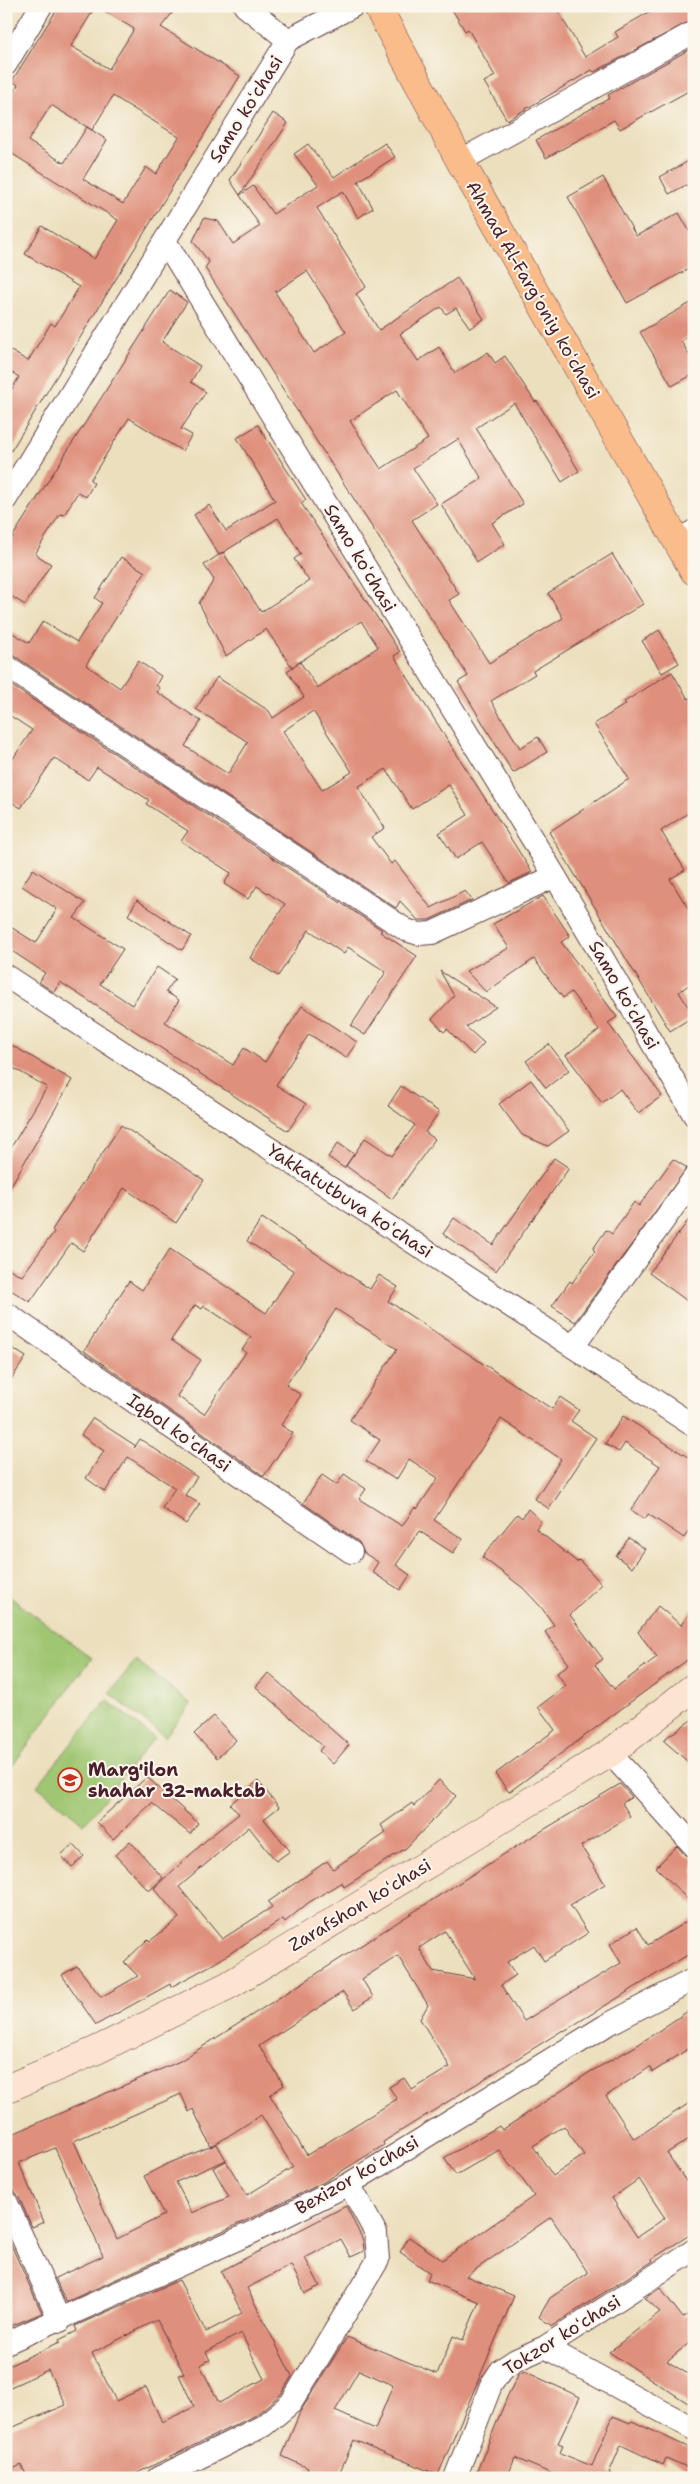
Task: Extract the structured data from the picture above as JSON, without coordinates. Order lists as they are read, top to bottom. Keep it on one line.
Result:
{"streets":{"main road":["Ahmad Al-Fargʻoniy koʻchasi","Zarafshon koʻchasi"],"street":["Samo koʻchasi","Yakkatutbuva koʻchasi","Iqbol koʻchasi","Bexizor koʻchasi","Tokzor koʻchasi"]},"places":{"school or university":["Marg'ilon shahar 32-maktab"]}}
